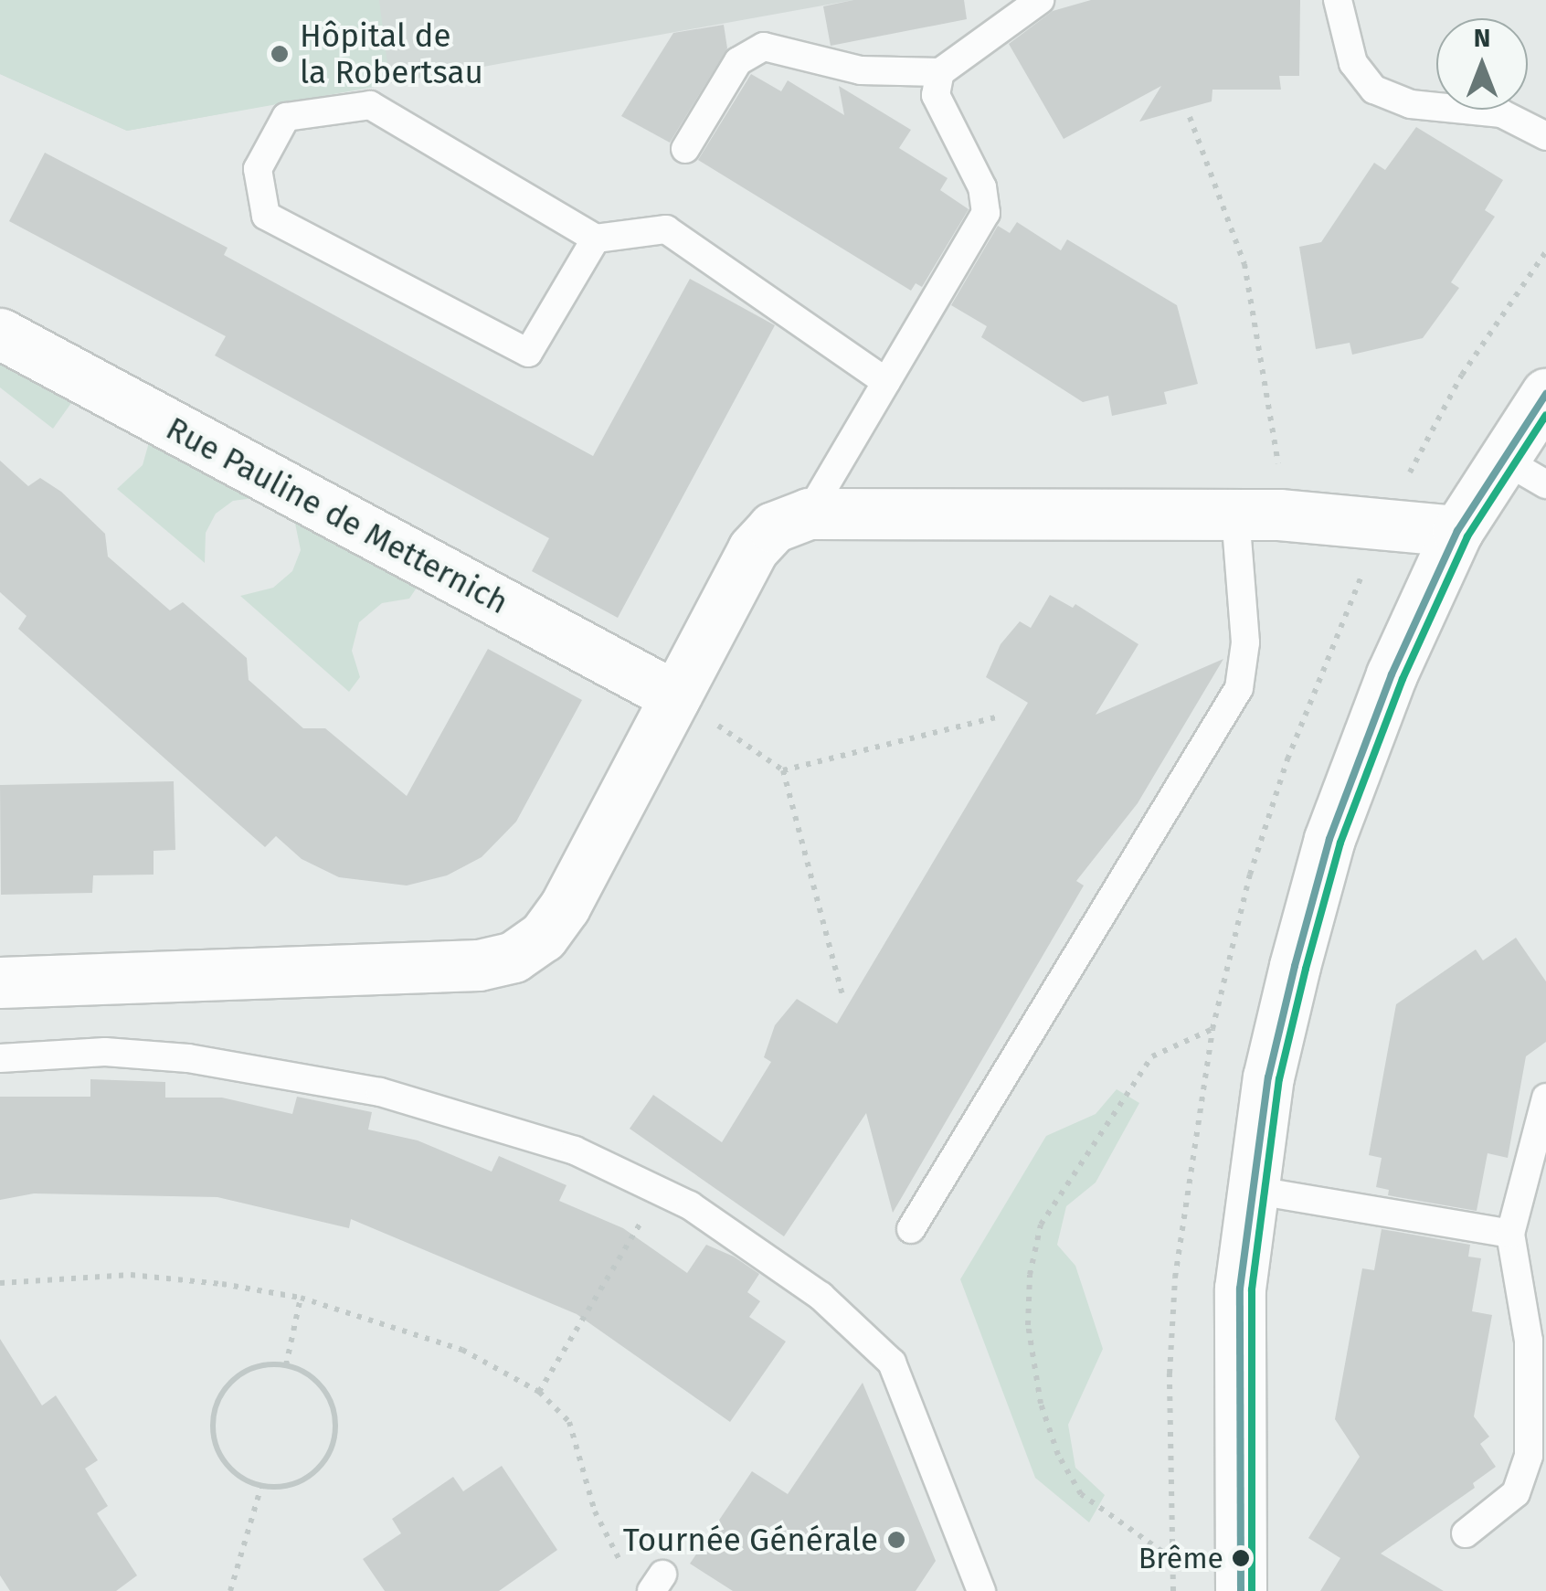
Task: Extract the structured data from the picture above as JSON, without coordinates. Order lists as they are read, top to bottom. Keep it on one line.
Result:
{"streets":{"street":["Rue Pauline de Metternich"]},"places":["Hôpital de la Robertsau","Tournée Générale","Brême"],"north":"top"}
